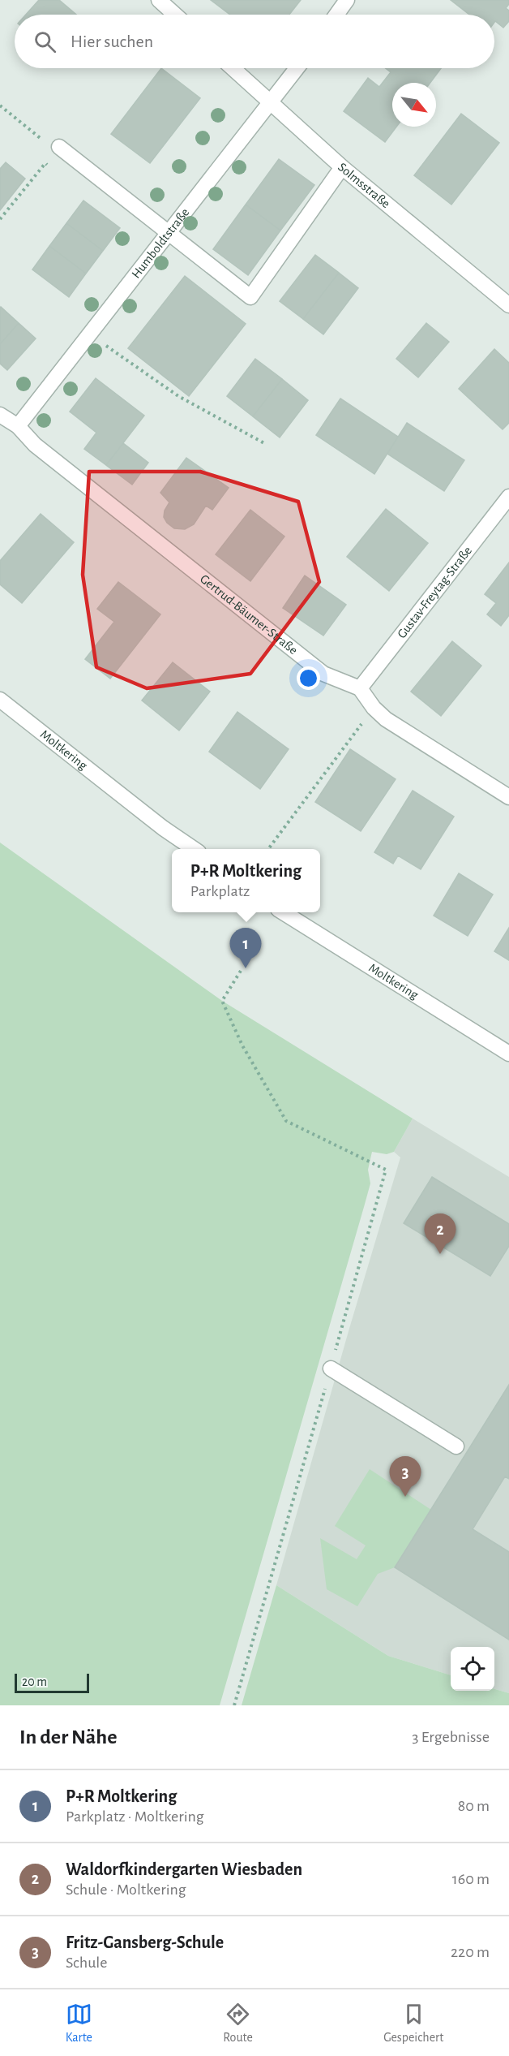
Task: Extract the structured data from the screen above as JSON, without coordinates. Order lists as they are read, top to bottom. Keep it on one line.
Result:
{"streets":{"street":["Solmsstraße","Humboldtstraße","Gustav-Freytag-Straße","Gertrud-Bäumer-Straße","Moltkering"]},"crossings":[["Solmsstraße","Humboldtstraße"],["Humboldtstraße","Gertrud-Bäumer-Straße"],["Gustav-Freytag-Straße","Gertrud-Bäumer-Straße"]],"scale_bar":"20 m","north":"bottom right","page":{"search":"Hier suchen","popup":["P+R Moltkering","Parkplatz"],"pins":["1","2","3"],"scale":"20 m","heading":["In der Nähe","3 Ergebnisse"],"list":[{"mark":"1","name":"P+R Moltkering","note":"Parkplatz · Moltkering","value":"80 m"},{"mark":"2","name":"Waldorfkindergarten Wiesbaden","note":"Schule · Moltkering","value":"160 m"},{"mark":"3","name":"Fritz-Gansberg-Schule","note":"Schule","value":"220 m"}],"nav":["Karte","Route","Gespeichert"]}}
